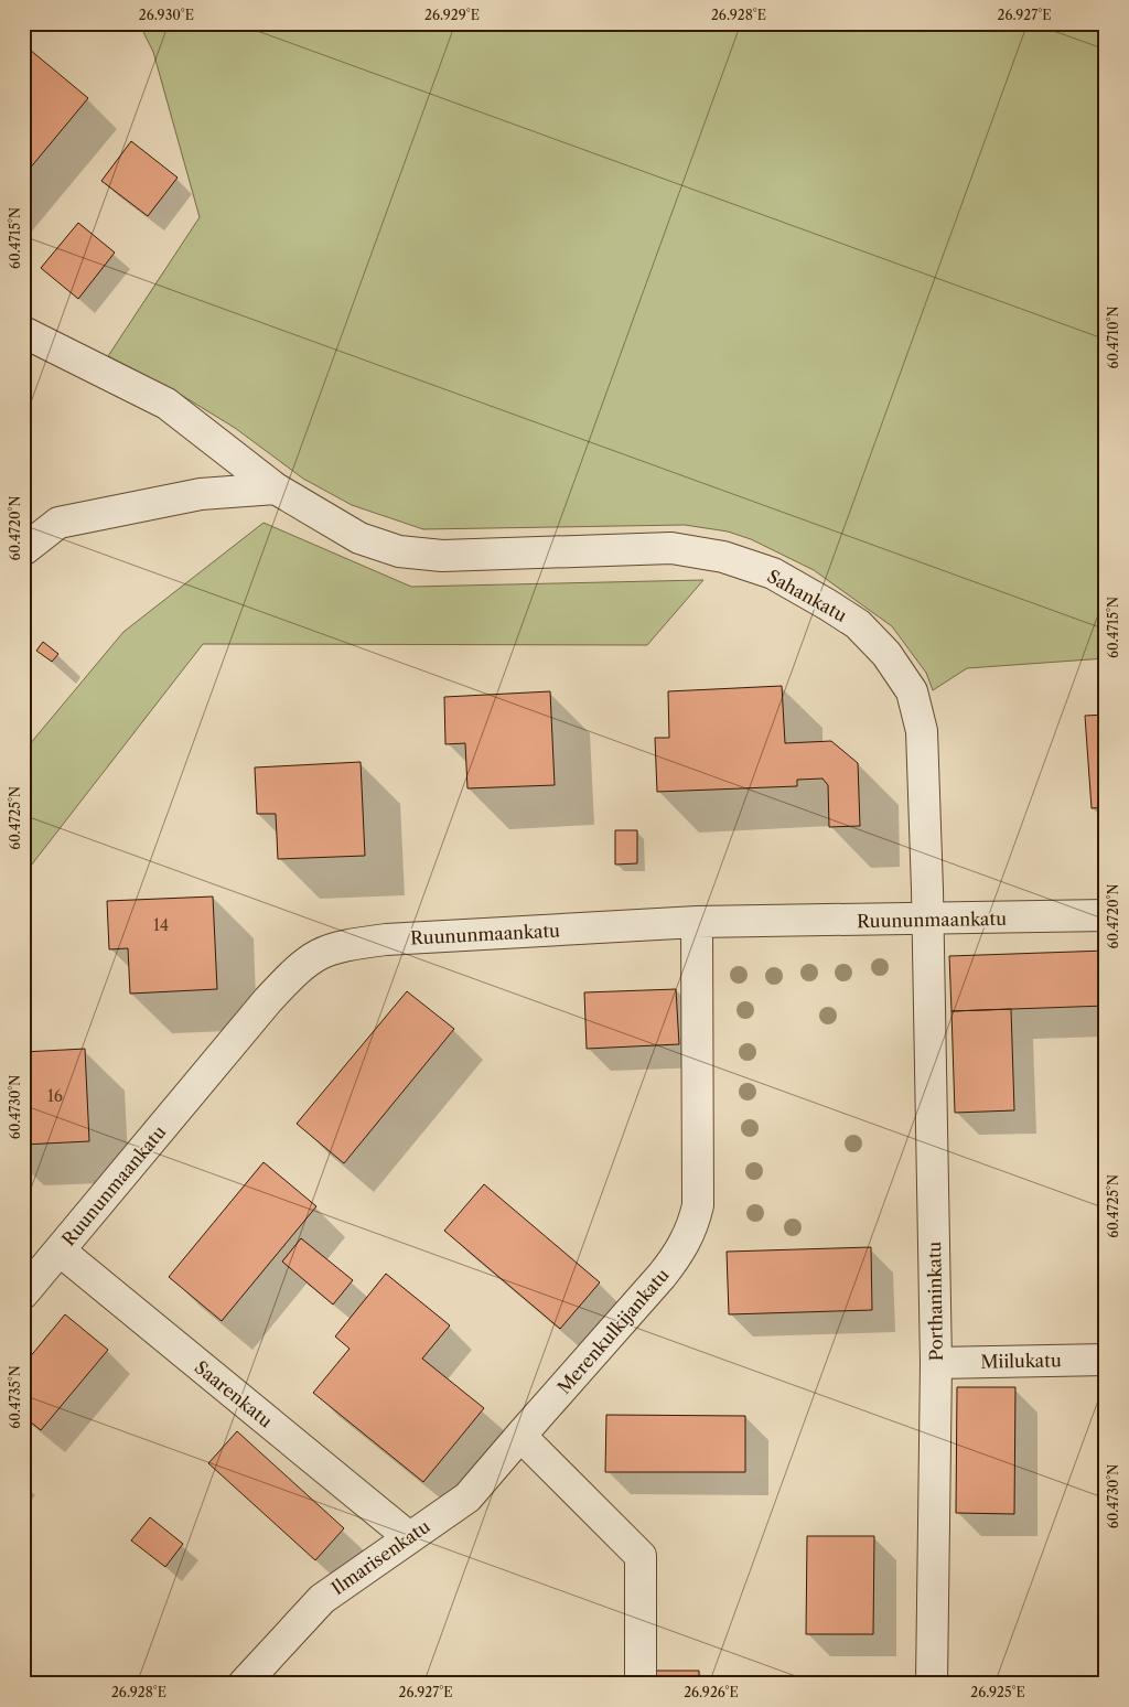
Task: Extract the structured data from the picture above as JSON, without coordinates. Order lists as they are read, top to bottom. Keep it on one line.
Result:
{"streets":{"street":["Sahankatu","Ruununmaankatu","Porthaninkatu","Merenkulkijankatu","Miilukatu","Saarenkatu","Ilmarisenkatu"]},"crossings":[["Sahankatu","Ruununmaankatu"],["Sahankatu","Porthaninkatu"],["Ruununmaankatu","Porthaninkatu"],["Ruununmaankatu","Merenkulkijankatu"],["Ruununmaankatu","Saarenkatu"],["Porthaninkatu","Miilukatu"],["Merenkulkijankatu","Ilmarisenkatu"],["Saarenkatu","Ilmarisenkatu"]],"house_numbers":["14","16"],"coordinates":["26.930°E","26.929°E","26.928°E","26.927°E","60.4715°N","60.4710°N","60.4720°N","60.4725°N","60.4730°N","60.4735°N","26.926°E","26.925°E"]}
